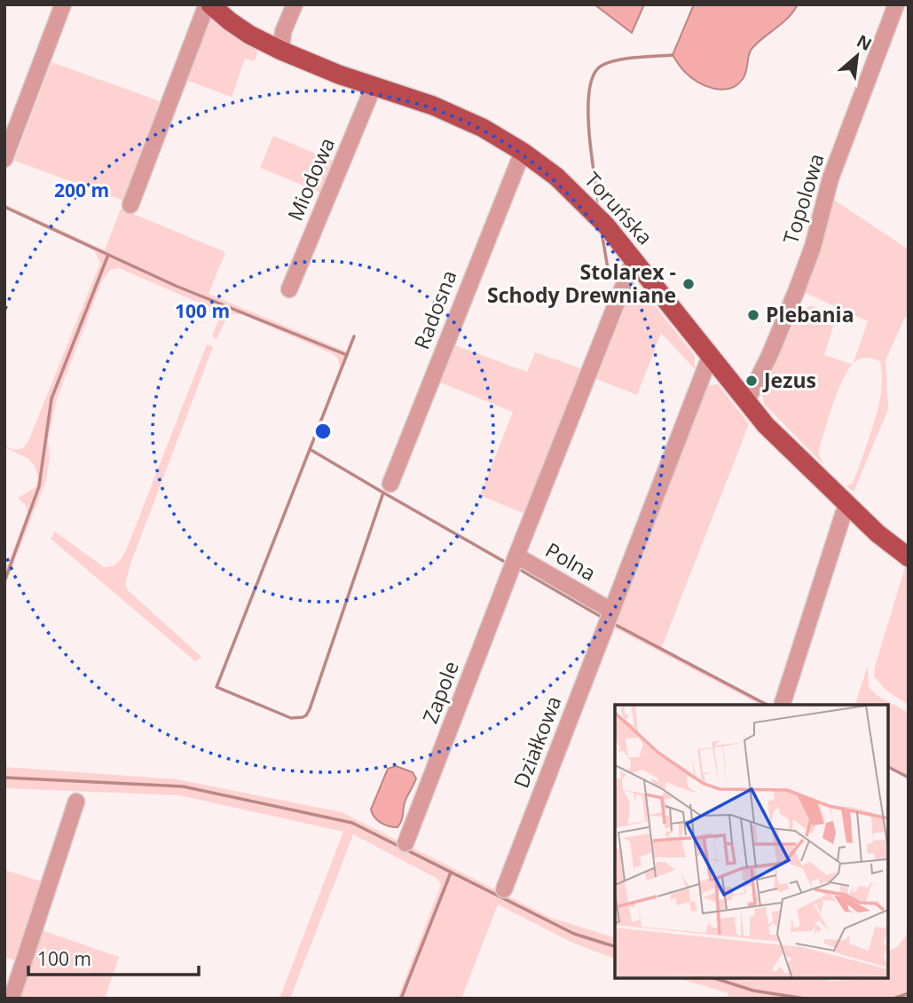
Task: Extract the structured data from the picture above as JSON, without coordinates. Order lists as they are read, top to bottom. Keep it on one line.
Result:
{"streets":{"main road":["Toruńska"],"street":["Miodowa","Topolowa","Radosna","Polna","Zapole","Działkowa"]},"crossings":[["Miodowa","Toruńska"],["Topolowa","Toruńska"],["Toruńska","Radosna"],["Toruńska","Polna"],["Polna","Zapole"],["Polna","Działkowa"]],"places":["Stolarex - Schody Drewniane","Plebania","Jezus"],"scale_bar":"100 m","north":"top right","rings":["200 m","100 m"]}
